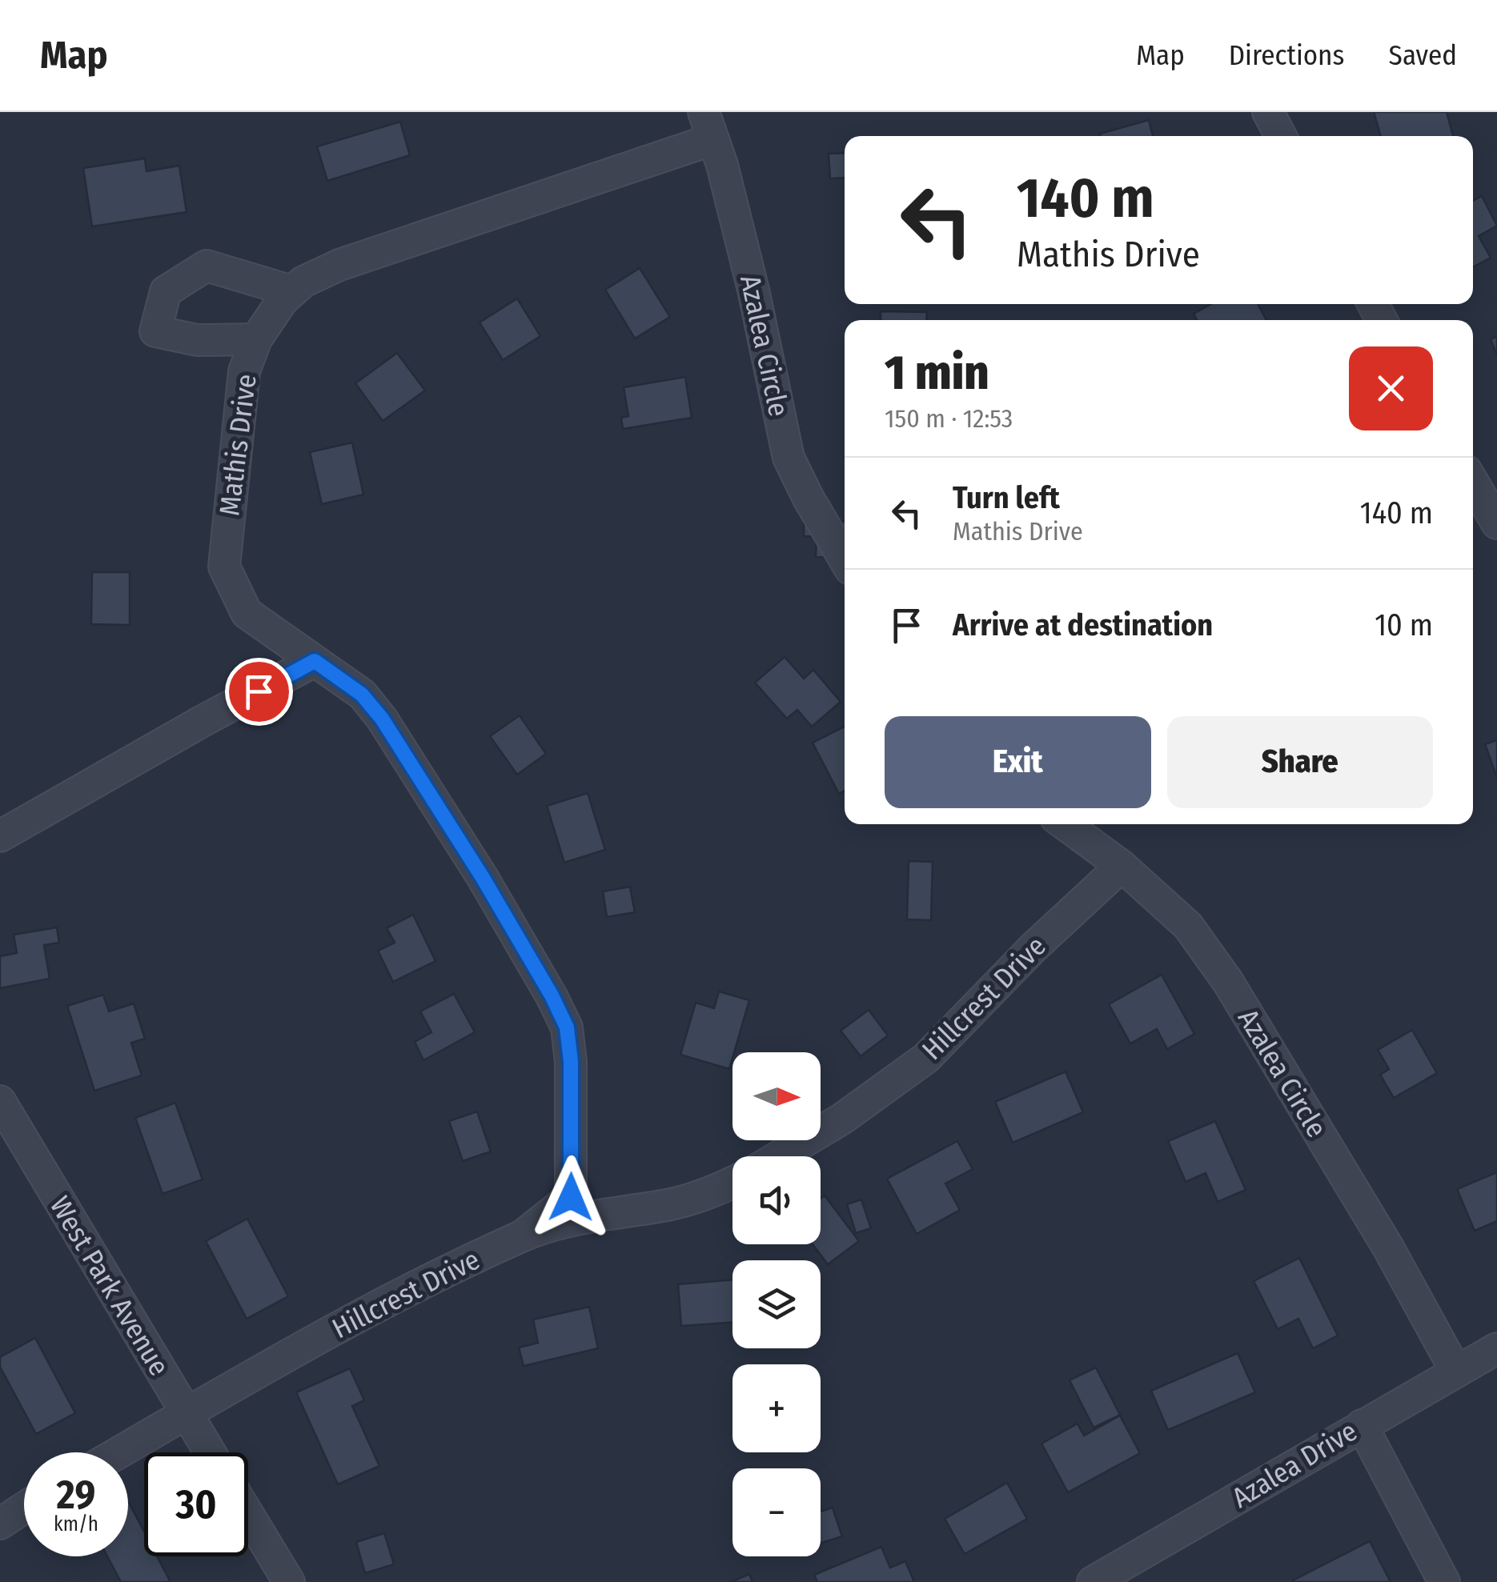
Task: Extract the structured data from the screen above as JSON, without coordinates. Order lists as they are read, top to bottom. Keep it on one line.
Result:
{"streets":{"street":["Azalea Circle","Mathis Drive","Hillcrest Drive","West Park Avenue","Azalea Drive"]},"crossings":[["Azalea Circle","Mathis Drive"],["Azalea Circle","Hillcrest Drive"],["Azalea Circle","Azalea Drive"],["Mathis Drive","Hillcrest Drive"],["Hillcrest Drive","West Park Avenue"]],"north":"right","page":{"header":"Map","nav":["Map","Directions","Saved"],"turn":["140 m","Mathis Drive"],"heading":["1 min","150 m · 12:53"],"list":[{"name":"Turn left","note":"Mathis Drive","value":"140 m"},{"name":"Arrive at destination","value":"10 m"}],"buttons":["Exit","Share"],"map_buttons":["+","−"],"speed":"29 km/h","limit":"30"}}
